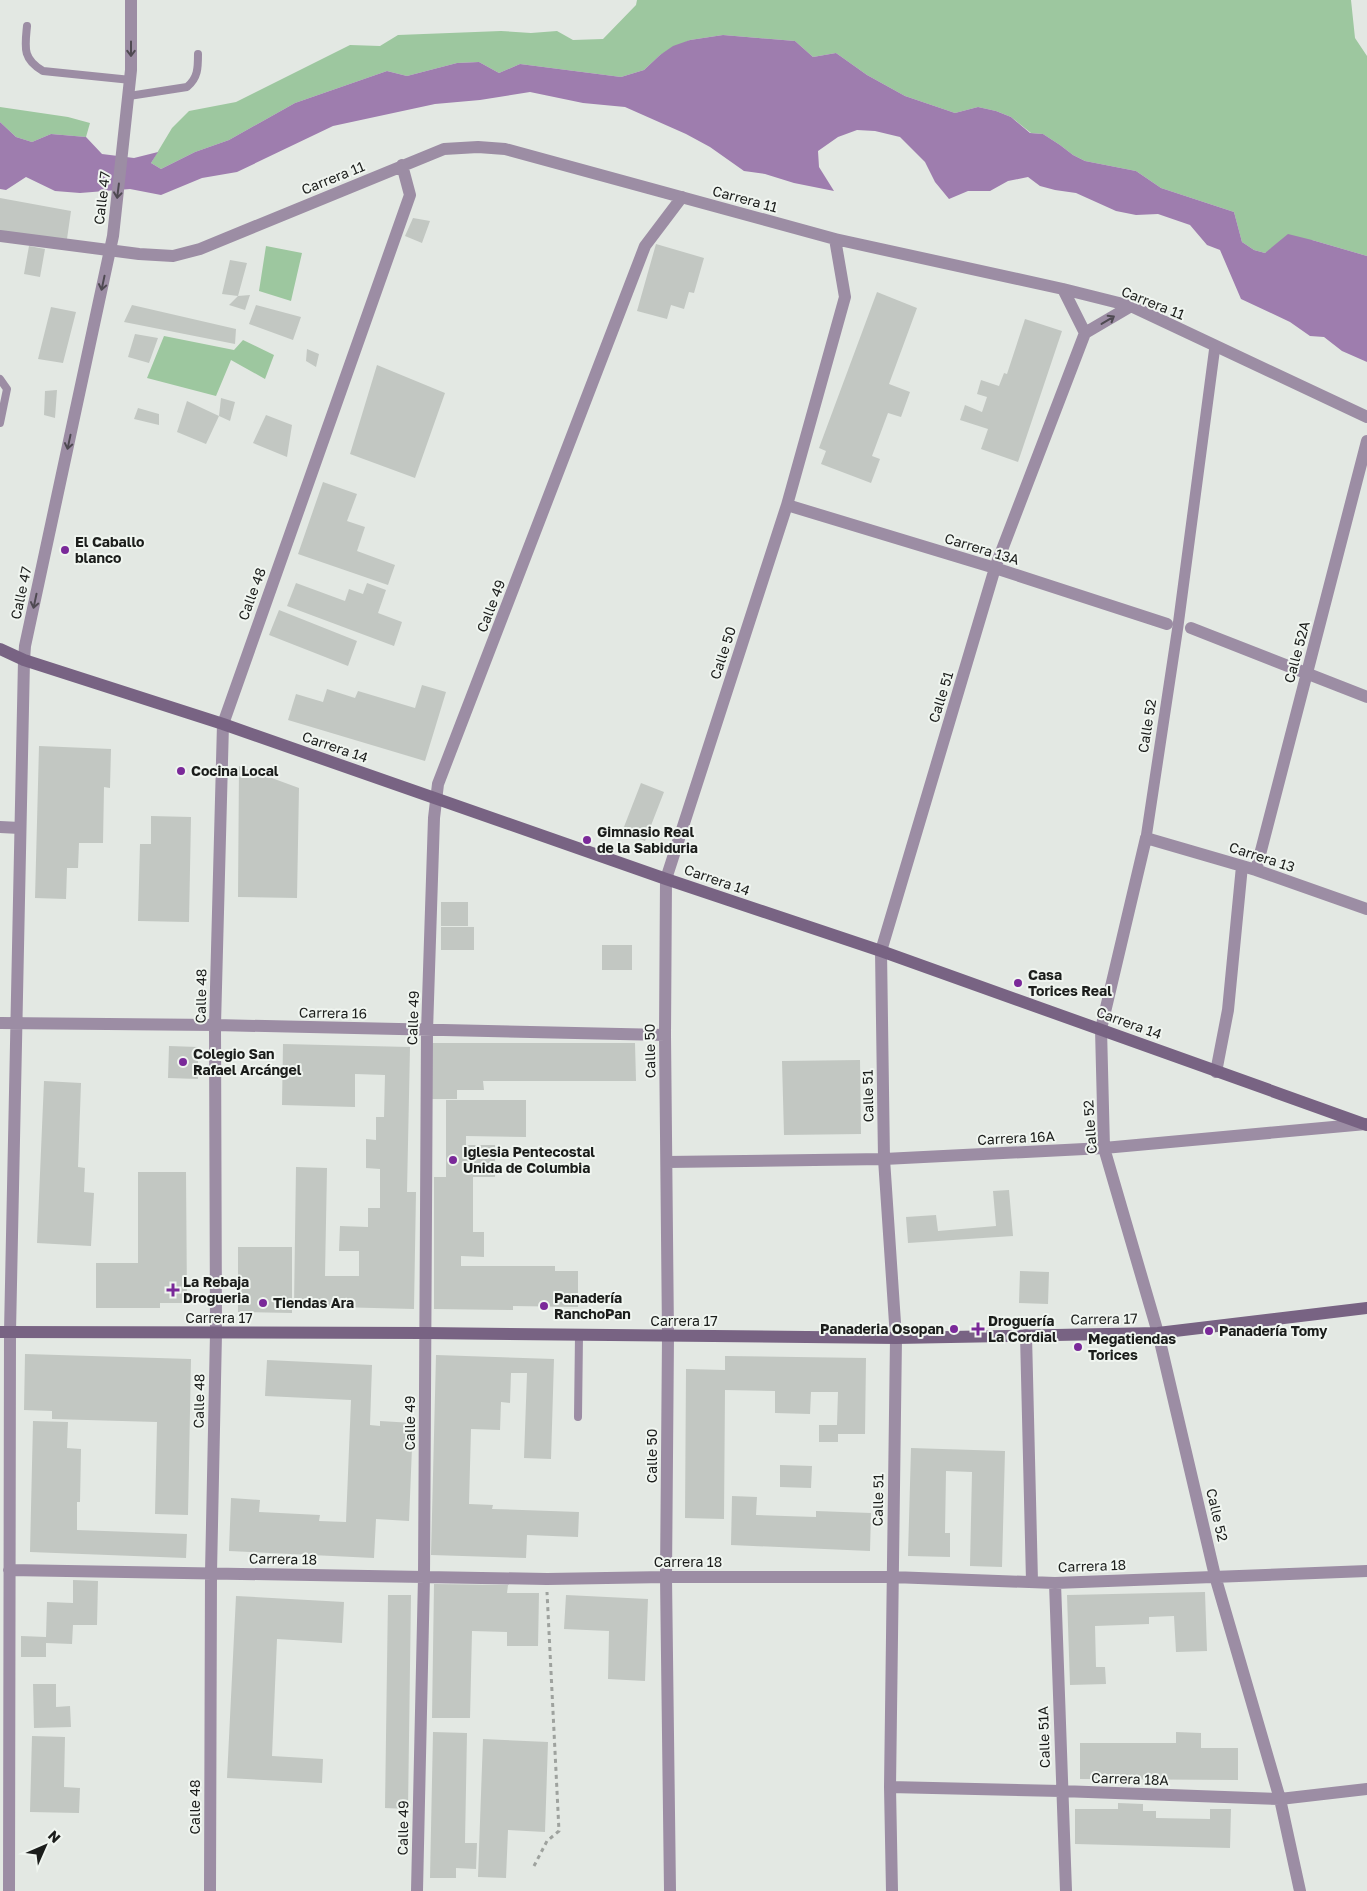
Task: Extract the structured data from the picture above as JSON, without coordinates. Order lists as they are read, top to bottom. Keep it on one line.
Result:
{"streets":{"main road":["Carrera 14","Carrera 17"],"street":["Carrera 11","Calle 47","Carrera 13A","Calle 48","Calle 49","Calle 52A","Calle 50","Calle 51","Calle 52","Carrera 13","Carrera 16","Carrera 16A","Carrera 18","Calle 51A","Carrera 18A"]},"crossings":[["Carrera 11","Calle 47"],["Carrera 11","Calle 48"],["Carrera 11","Calle 49"],["Carrera 11","Calle 50"],["Carrera 11","Calle 52"],["Calle 47","Carrera 14"],["Calle 47","Carrera 16"],["Calle 47","Carrera 17"],["Calle 47","Carrera 18"],["Carrera 13A","Calle 50"],["Carrera 13A","Calle 51"],["Calle 48","Carrera 14"],["Calle 48","Carrera 16"],["Calle 48","Carrera 17"],["Calle 48","Carrera 18"],["Calle 49","Carrera 14"],["Calle 49","Carrera 16"],["Calle 49","Carrera 17"],["Calle 49","Carrera 18"],["Calle 52A","Carrera 13"],["Calle 50","Carrera 14"],["Calle 50","Carrera 16"],["Calle 50","Carrera 16A"],["Calle 50","Carrera 17"],["Calle 50","Carrera 18"],["Calle 51","Carrera 14"],["Calle 51","Carrera 16A"],["Calle 51","Carrera 17"],["Calle 51","Carrera 18"],["Calle 51","Carrera 18A"],["Calle 52","Carrera 14"],["Calle 52","Carrera 13"],["Calle 52","Carrera 16A"],["Calle 52","Carrera 17"],["Calle 52","Carrera 18"],["Calle 52","Carrera 18A"],["Carrera 14","Carrera 16A"],["Carrera 18","Calle 51A"],["Calle 51A","Carrera 18A"]],"places":{"other":["El Caballo blanco","Cocina Local","Gimnasio Real de la Sabiduria","Casa Torices Real","Colegio San Rafael Arcángel","Iglesia Pentecostal Unida de Columbia","Tiendas Ara","Panadería RanchoPan","Panaderia Osopan","Panadería Tomy","Megatiendas Torices"],"health":["La Rebaja Drogueria","Droguería La Cordial"]},"north":"top right"}
